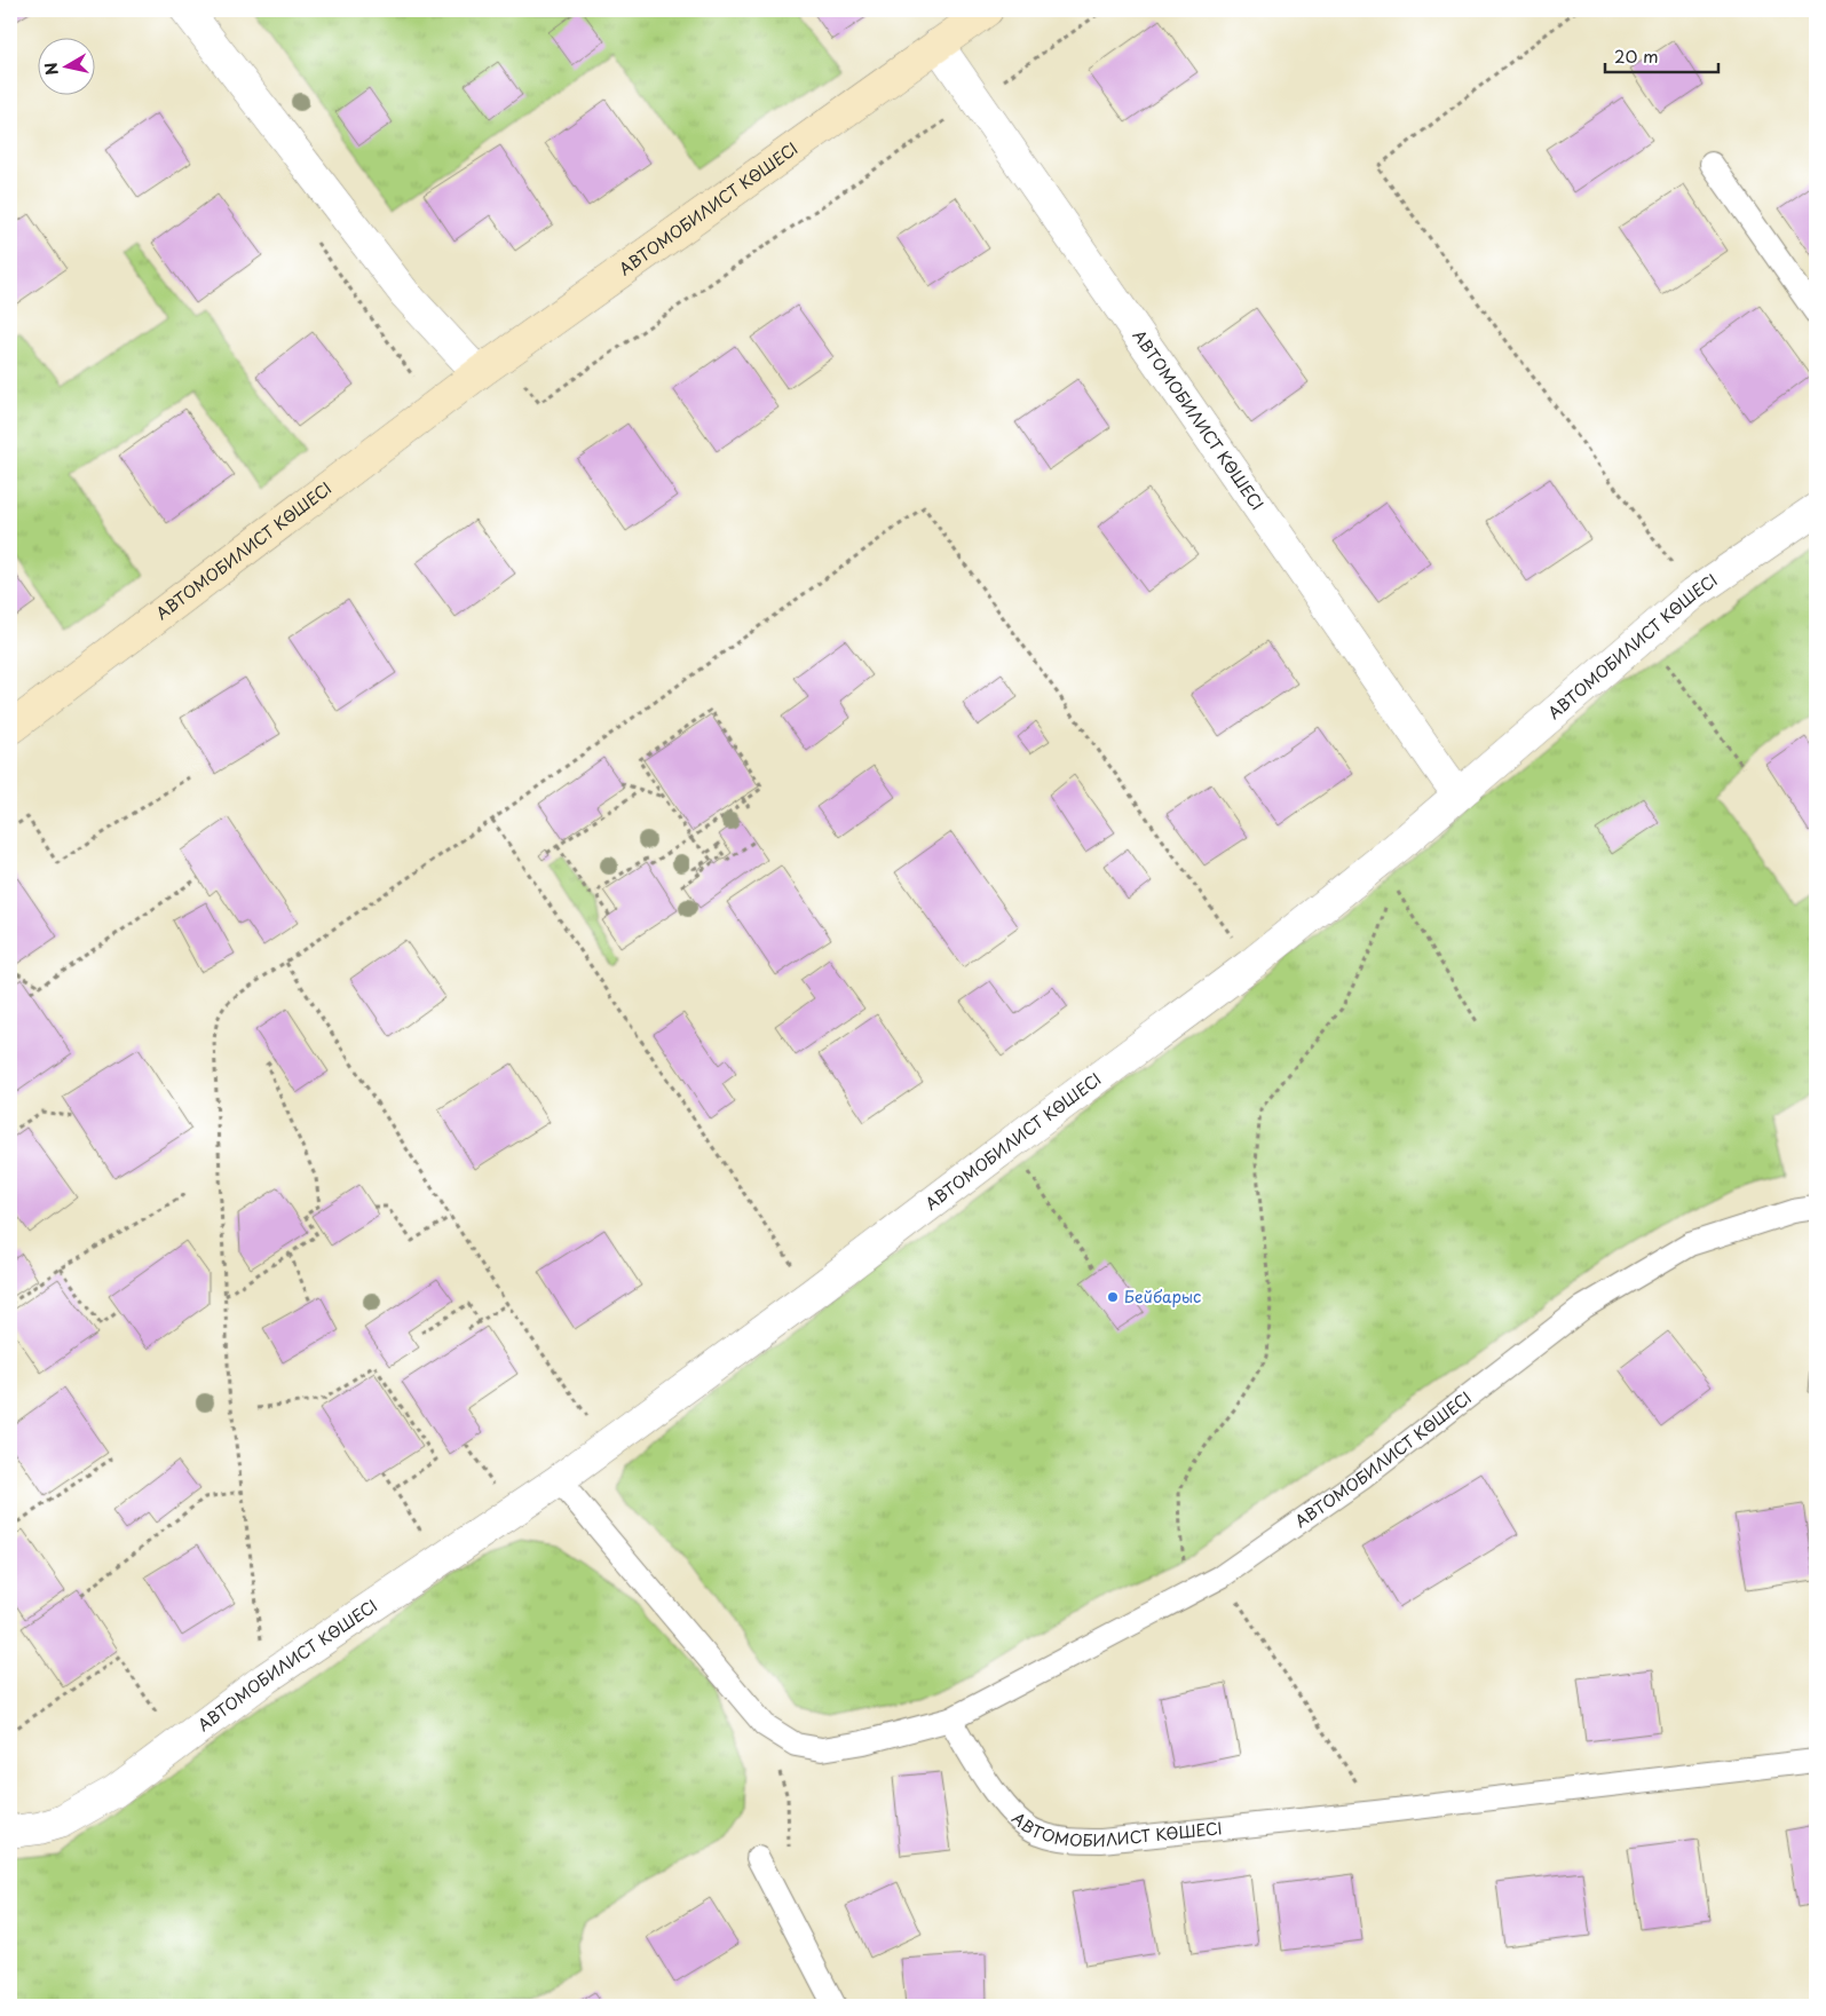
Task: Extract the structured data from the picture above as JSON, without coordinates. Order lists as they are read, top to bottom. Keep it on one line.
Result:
{"streets":{"street":["АВТОМОБИЛИСТ КӨШЕСІ"]},"places":["Бейбарыс"],"scale_bar":"20 m","north":"left"}
